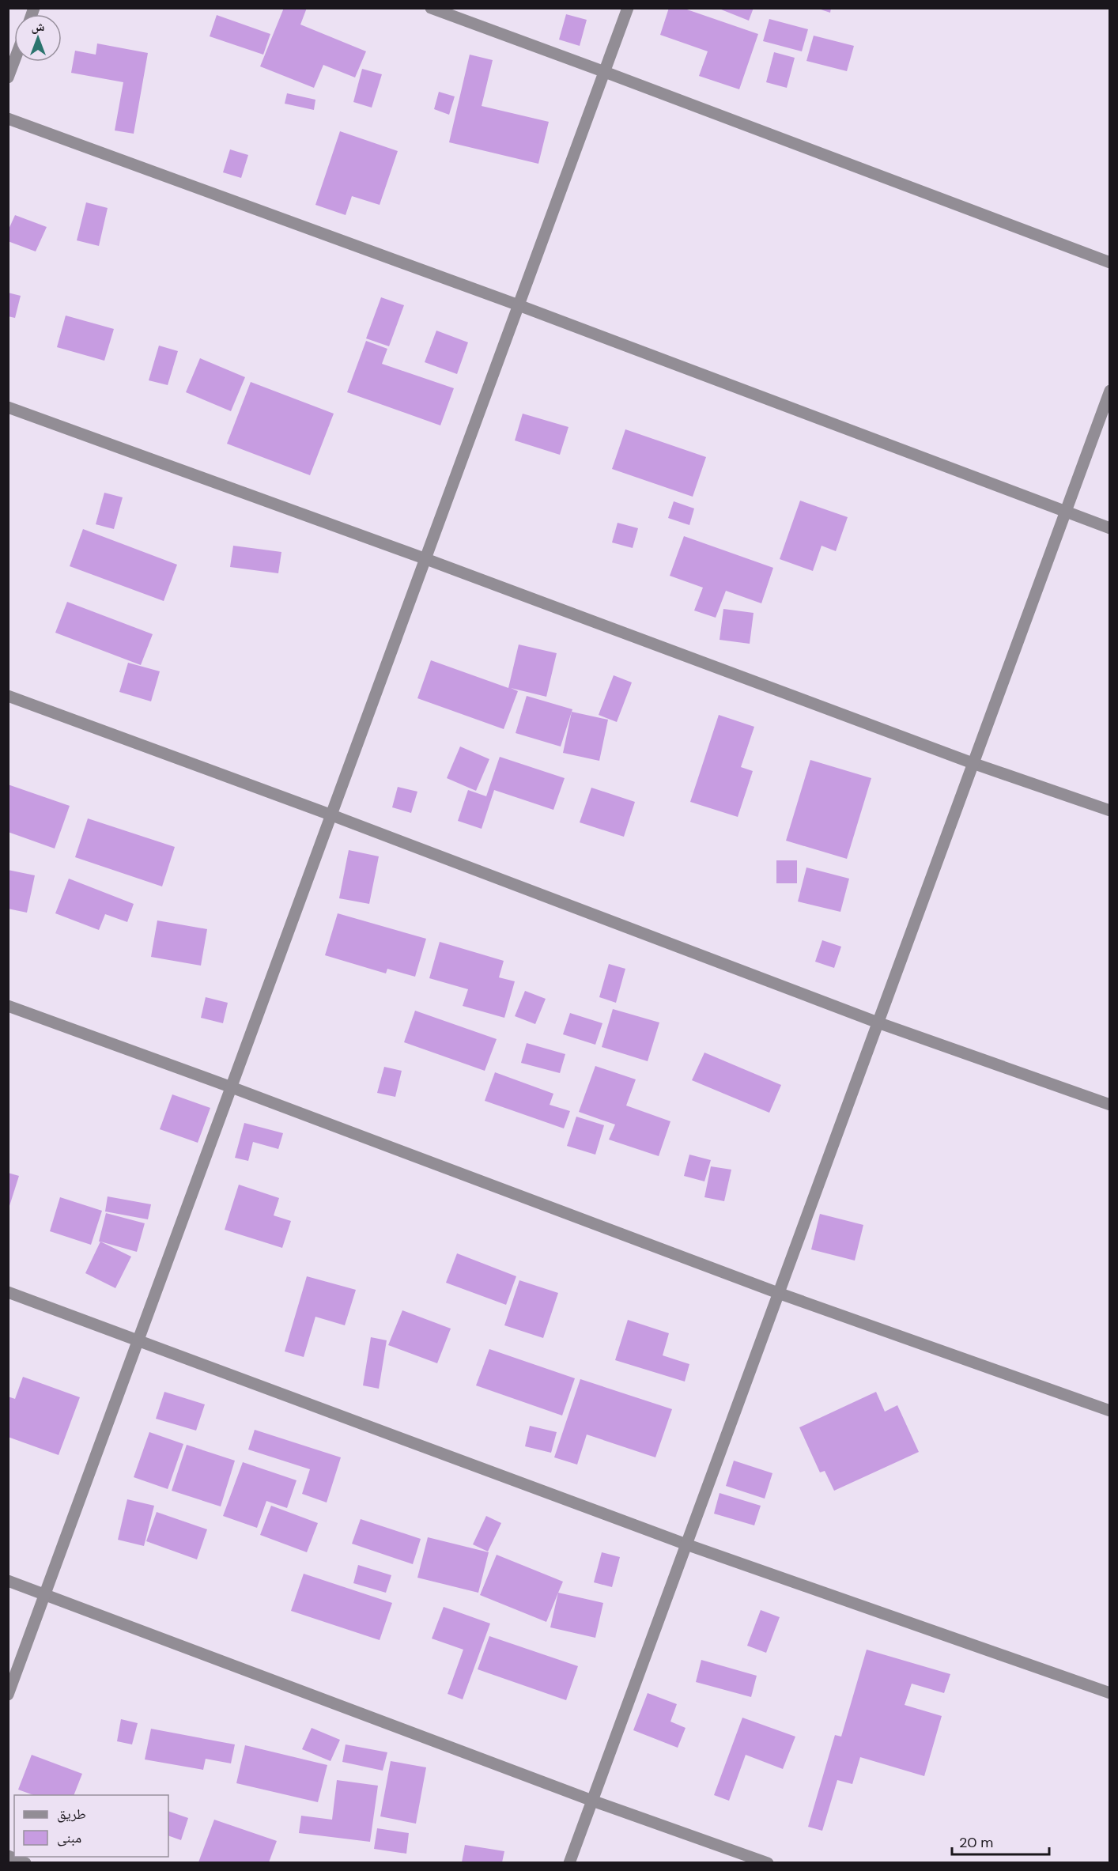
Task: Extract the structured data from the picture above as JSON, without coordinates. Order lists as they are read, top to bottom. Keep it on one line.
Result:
{"legend":["طريق","مبنى"],"scale_bar":"20 m","north":"top"}
